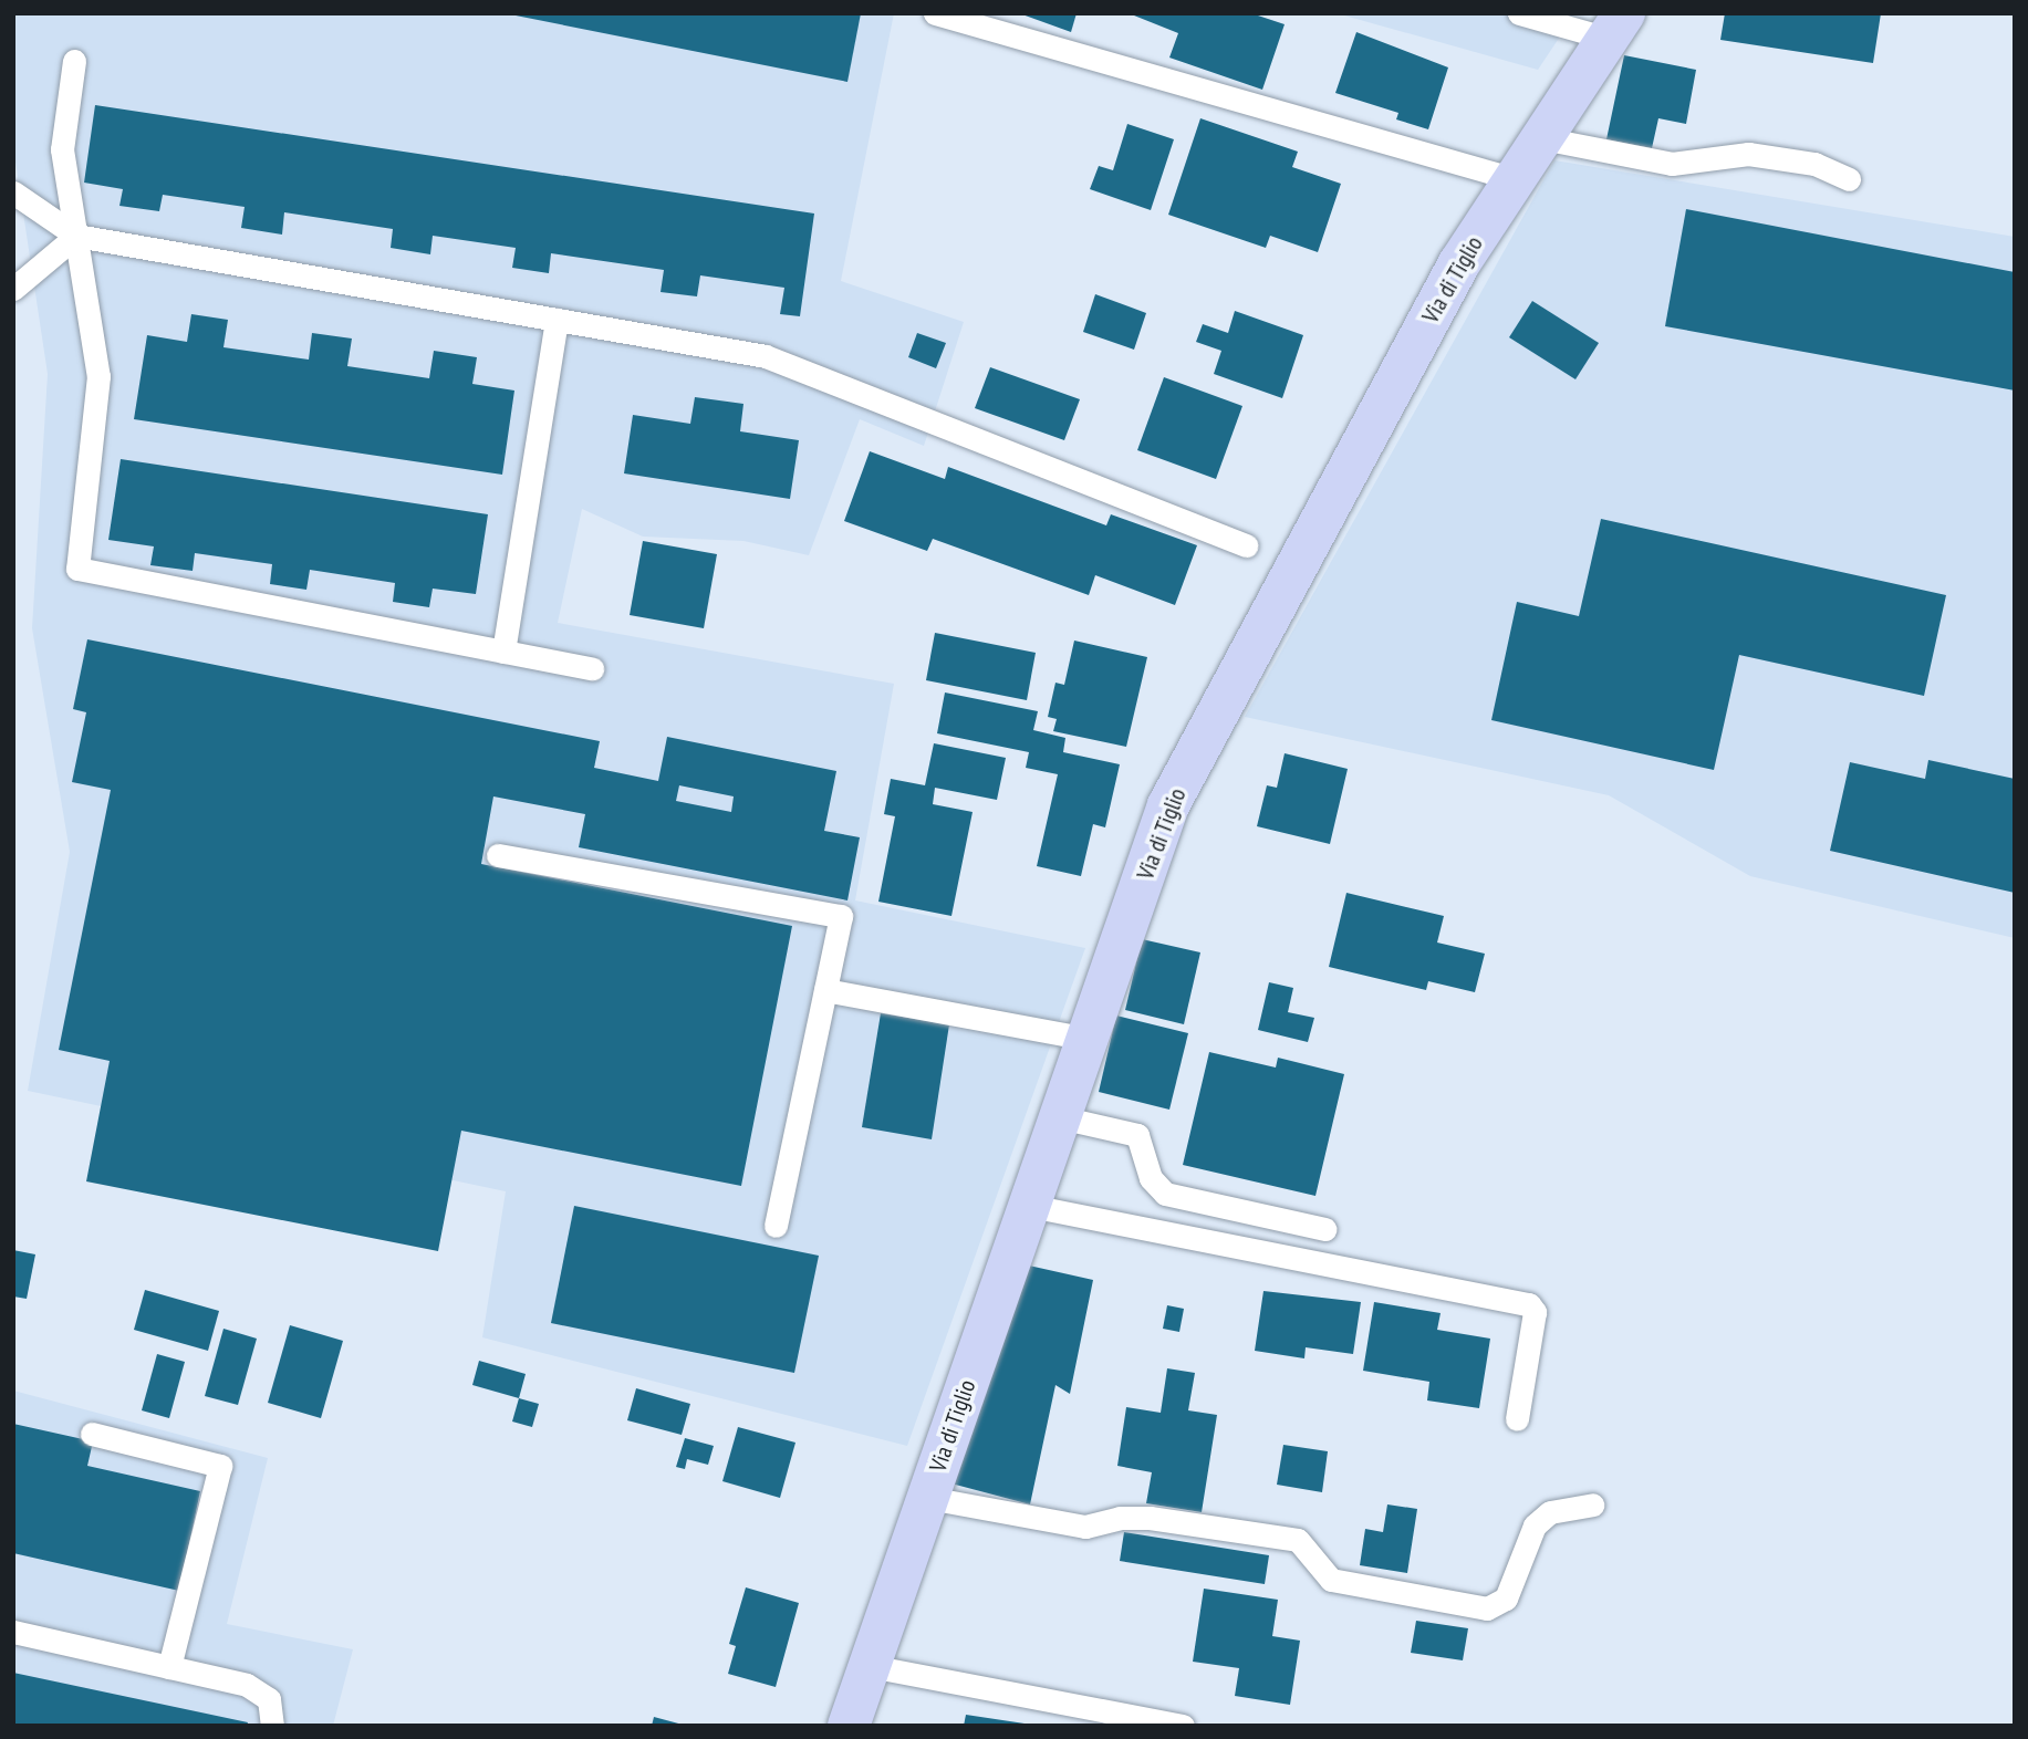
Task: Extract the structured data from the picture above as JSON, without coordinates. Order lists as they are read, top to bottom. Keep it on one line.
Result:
{"streets":{"main road":["Via di Tiglio"]}}
